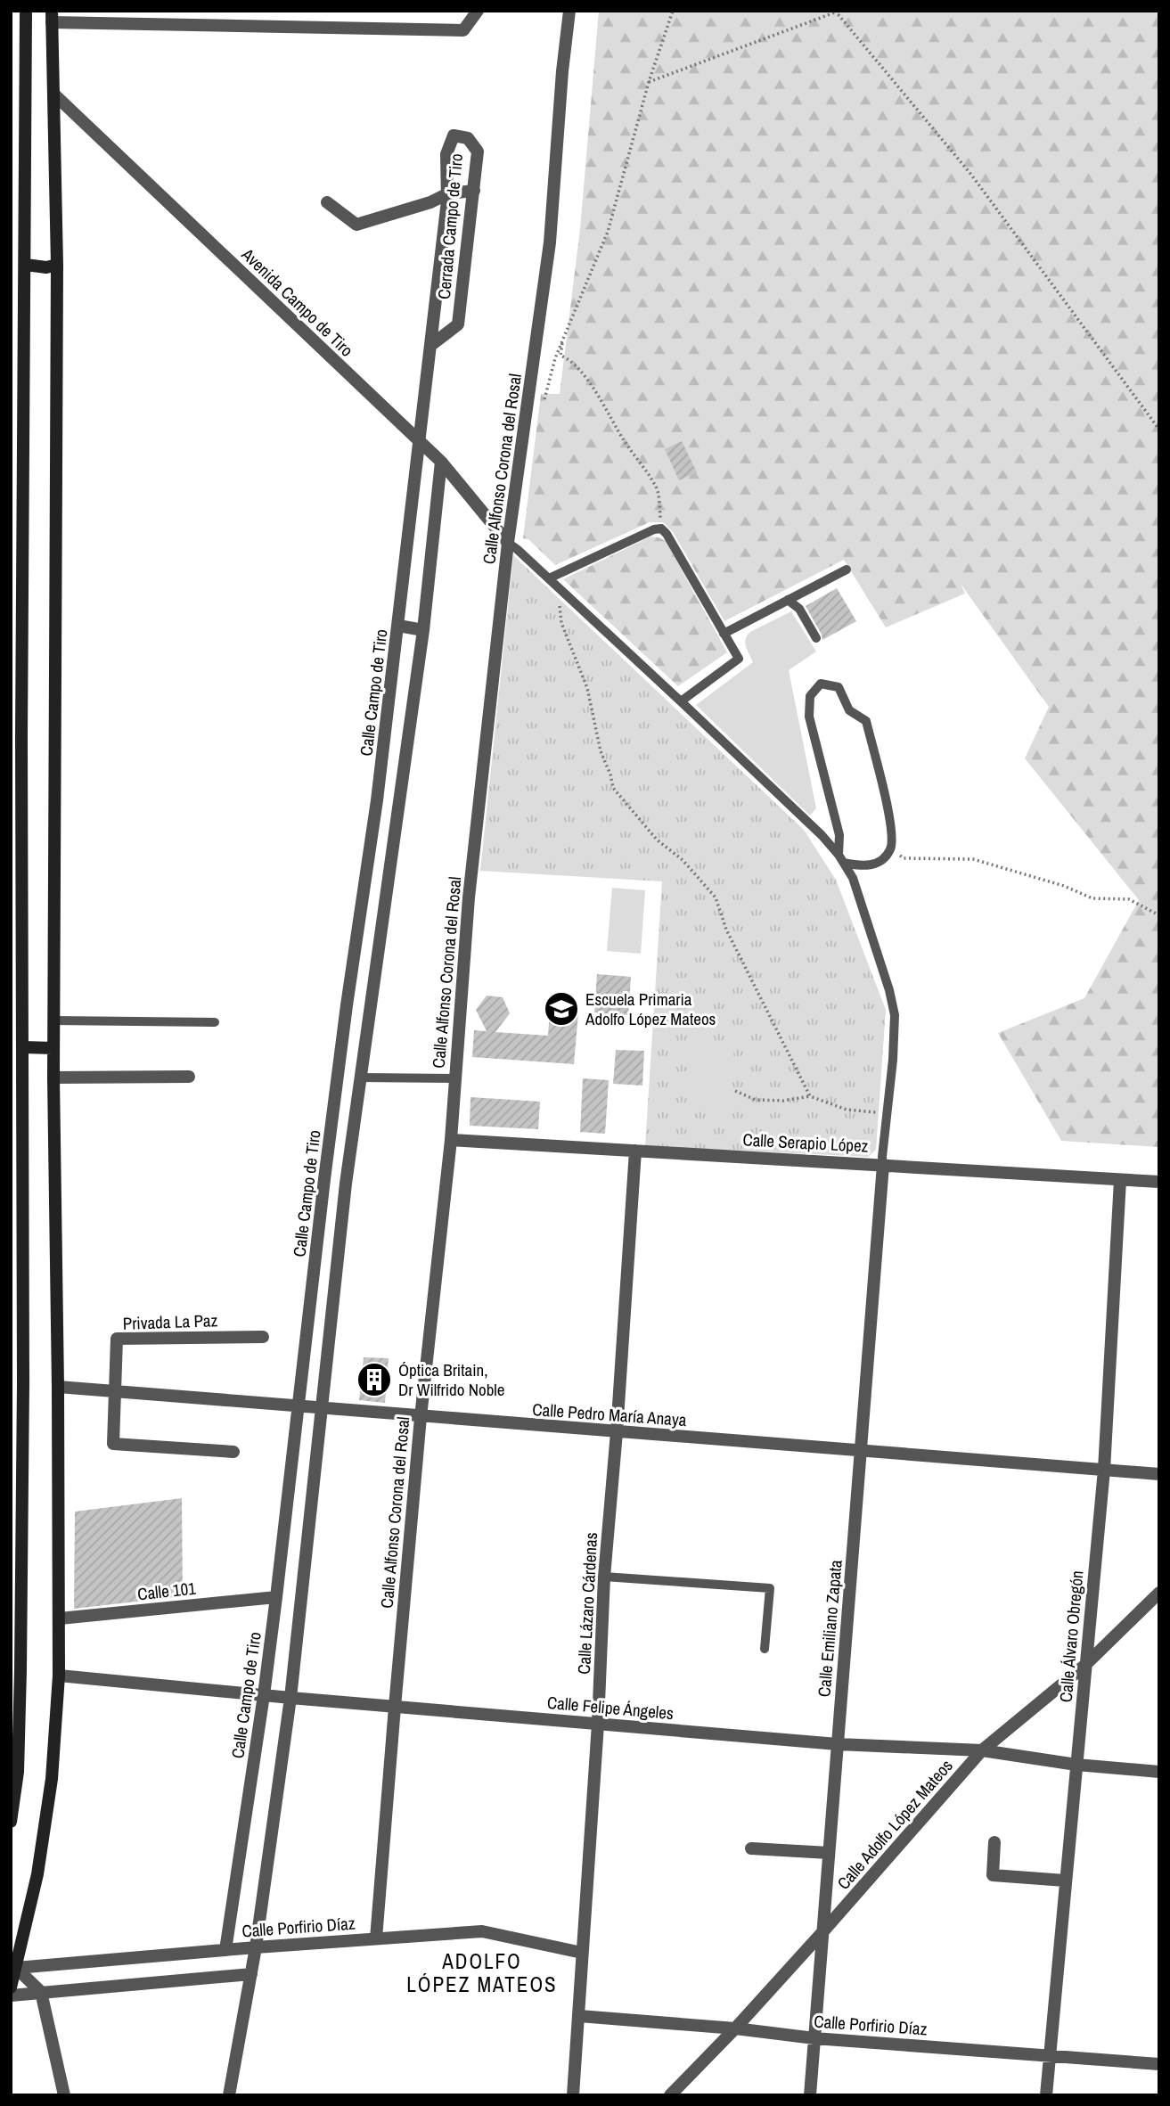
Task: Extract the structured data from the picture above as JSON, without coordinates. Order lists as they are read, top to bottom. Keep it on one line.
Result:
{"streets":{"street":["Cerrada Campo de Tiro","Avenida Campo de Tiro","Calle Alfonso Corona del Rosal","Calle Campo de Tiro","Calle Serapio López","Privada La Paz","Calle Pedro María Anaya","Calle 101","Calle Lázaro Cárdenas","Calle Emiliano Zapata","Calle Álvaro Obregón","Calle Felipe Ángeles","Calle Adolfo López Mateos","Calle Porfirio Díaz"]},"crossings":[["Cerrada Campo de Tiro","Avenida Campo de Tiro"],["Cerrada Campo de Tiro","Calle Campo de Tiro"],["Avenida Campo de Tiro","Calle Alfonso Corona del Rosal"],["Avenida Campo de Tiro","Calle Campo de Tiro"],["Calle Alfonso Corona del Rosal","Calle Serapio López"],["Calle Alfonso Corona del Rosal","Calle Pedro María Anaya"],["Calle Alfonso Corona del Rosal","Calle Felipe Ángeles"],["Calle Alfonso Corona del Rosal","Calle Porfirio Díaz"],["Calle Campo de Tiro","Calle Pedro María Anaya"],["Calle Campo de Tiro","Calle 101"],["Calle Campo de Tiro","Calle Felipe Ángeles"],["Calle Campo de Tiro","Calle Porfirio Díaz"],["Calle Serapio López","Calle Lázaro Cárdenas"],["Calle Serapio López","Calle Emiliano Zapata"],["Calle Serapio López","Calle Álvaro Obregón"],["Privada La Paz","Calle Pedro María Anaya"],["Calle Pedro María Anaya","Calle Lázaro Cárdenas"],["Calle Pedro María Anaya","Calle Emiliano Zapata"],["Calle Pedro María Anaya","Calle Álvaro Obregón"],["Calle Lázaro Cárdenas","Calle Felipe Ángeles"],["Calle Lázaro Cárdenas","Calle Porfirio Díaz"],["Calle Emiliano Zapata","Calle Felipe Ángeles"],["Calle Emiliano Zapata","Calle Adolfo López Mateos"],["Calle Emiliano Zapata","Calle Porfirio Díaz"],["Calle Álvaro Obregón","Calle Felipe Ángeles"],["Calle Álvaro Obregón","Calle Adolfo López Mateos"],["Calle Álvaro Obregón","Calle Porfirio Díaz"],["Calle Felipe Ángeles","Calle Adolfo López Mateos"],["Calle Adolfo López Mateos","Calle Porfirio Díaz"]],"districts":["ADOLFO LÓPEZ MATEOS"],"places":{"school or university":["Escuela Primaria Adolfo López Mateos"],"building":["Óptica Britain, Dr Wilfrido Noble"]}}
